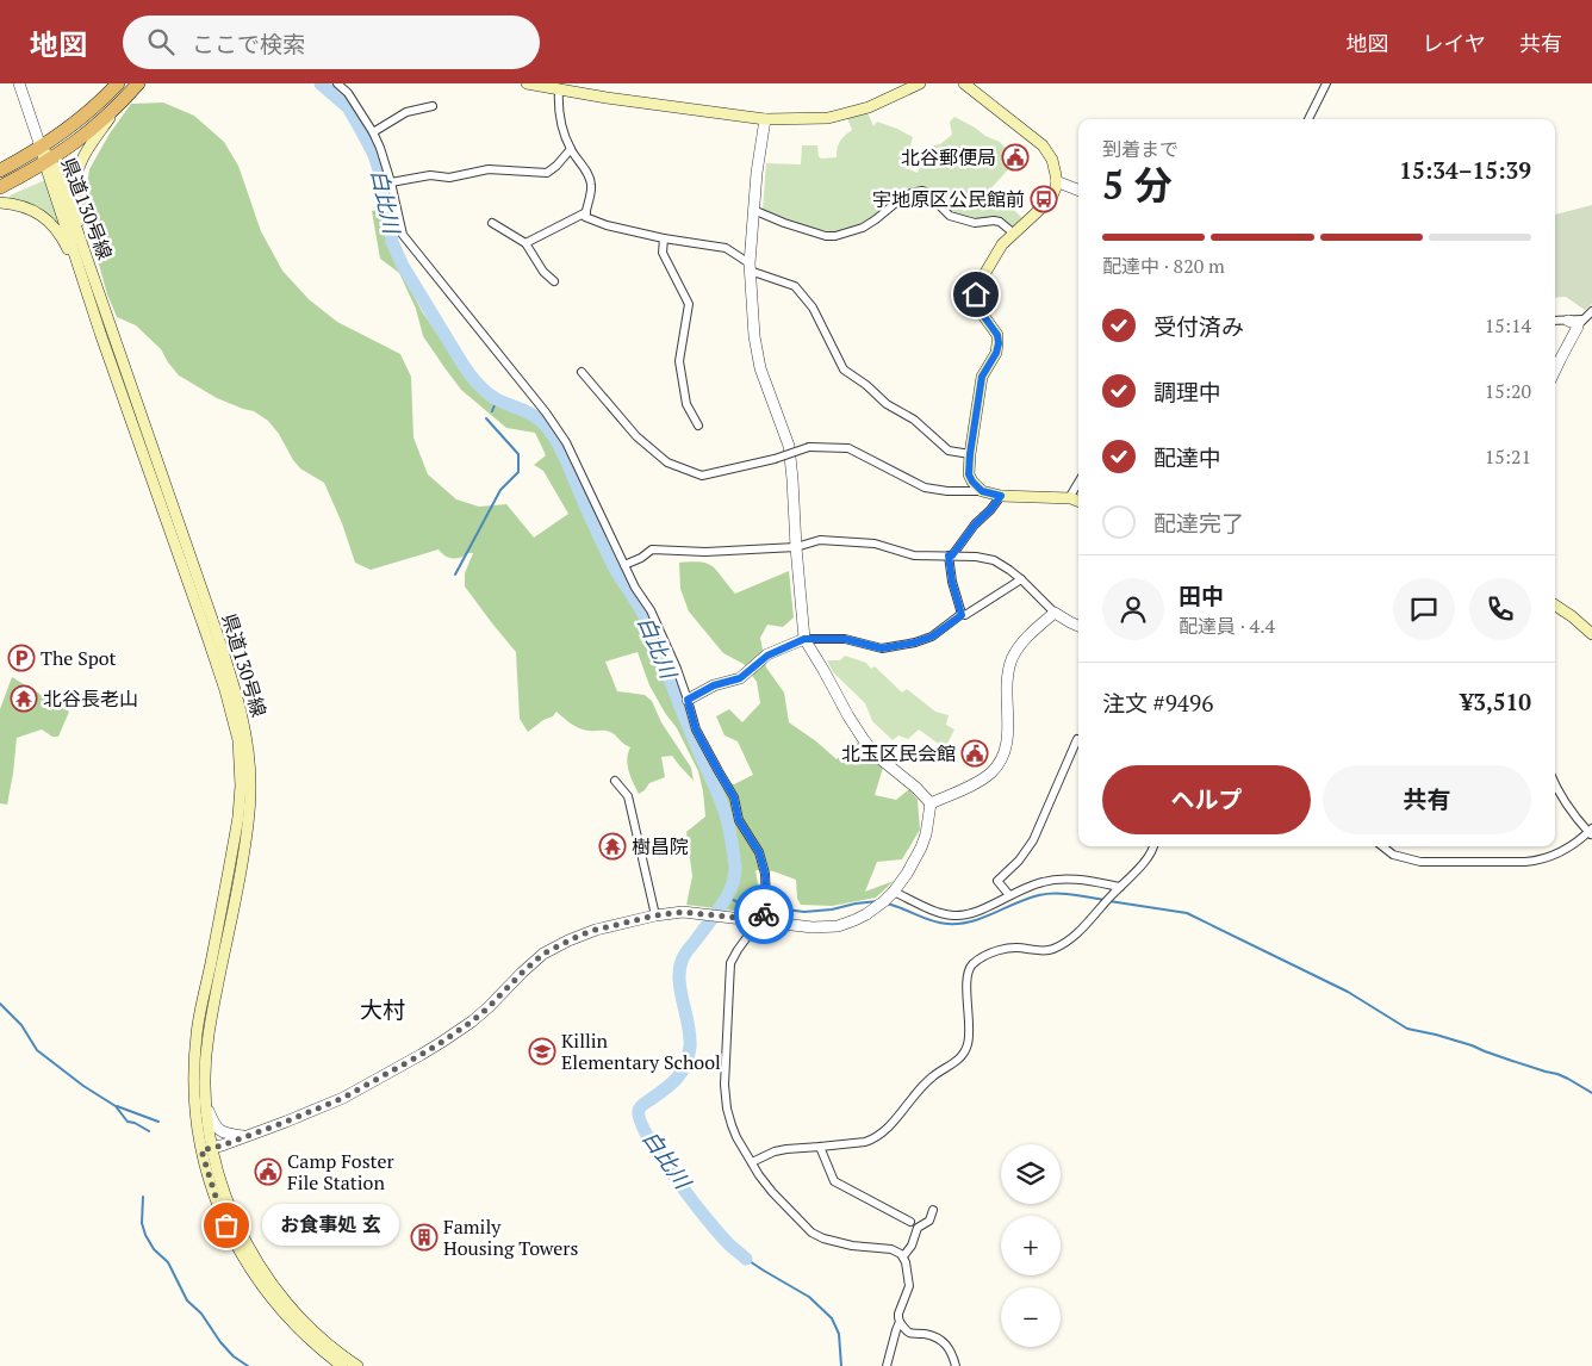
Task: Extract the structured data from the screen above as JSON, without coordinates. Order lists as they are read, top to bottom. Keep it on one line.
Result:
{"streets":{"main road":["県道130号線"]},"districts":["大村"],"water":["白比川"],"places":{"public building":["北谷郵便局","北玉区民会館","Camp Foster File Station"],"bus stop":["宇地原区公民館前"],"parking":["The Spot"],"temple":["北谷長老山","樹昌院"],"school or university":["Killin Elementary School"],"other":["お食事処 玄"],"building":["Family Housing Towers"]},"page":{"header":"地図","search":"ここで検索","nav":["地図","レイヤ","共有"],"heading":["5 分","到着まで","15:34–15:39"],"panel":["田中","配達員 · 4.4","注文 #9496","¥3,510"],"bar":"配達中 · 820 m","list":[["受付済み","15:14"],["調理中","15:20"],["配達中","15:21"],"配達完了"],"buttons":["ヘルプ","共有"],"map_buttons":["+","−"],"bubble":"お食事処 玄"}}
